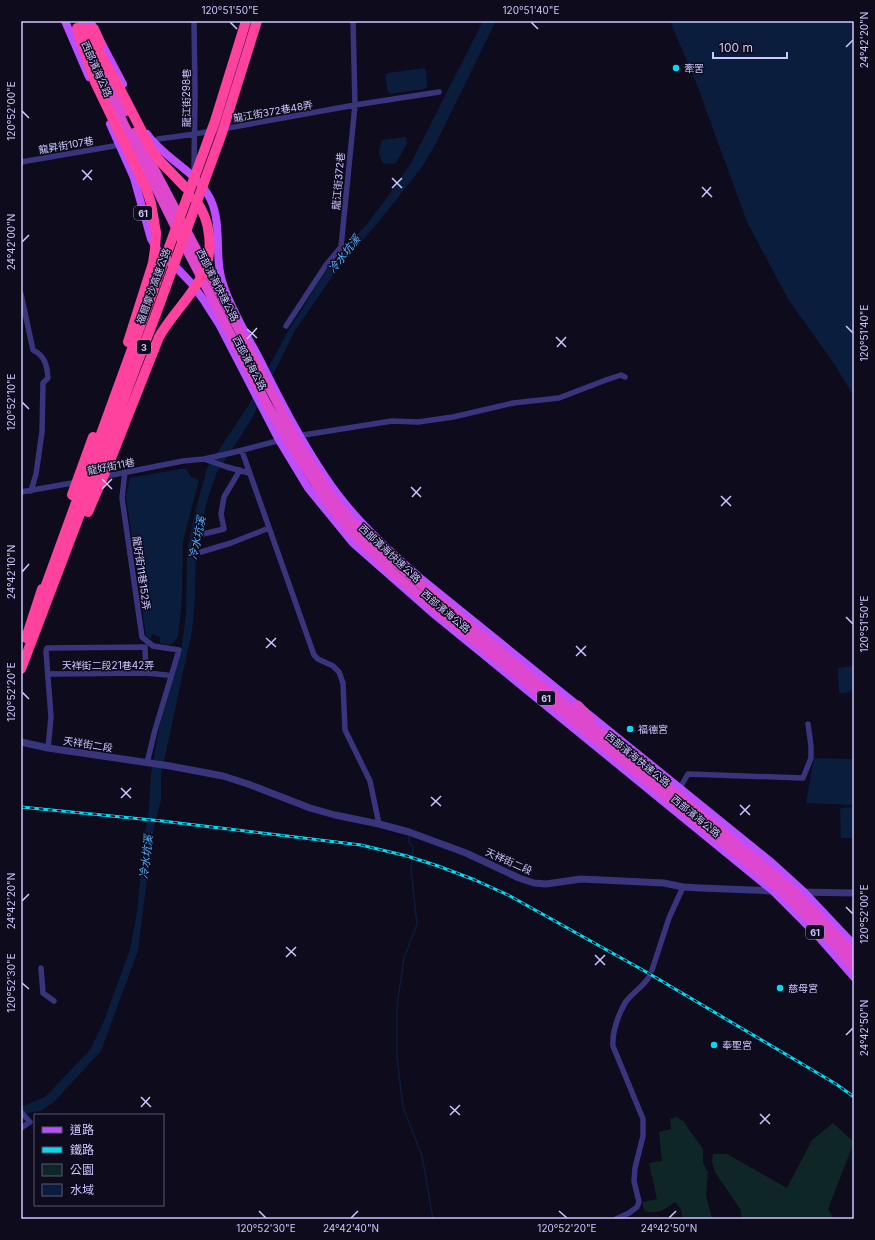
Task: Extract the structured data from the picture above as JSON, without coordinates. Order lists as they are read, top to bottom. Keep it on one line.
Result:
{"streets":{"highway":["61","西部濱海快速公路","福爾摩沙高速公路","3"],"main road":["西部濱海公路"],"street":["龍江街298巷","龍江街372巷48弄","龍昇街107巷","龍江街372巷","龍好街11巷","龍好街11巷152弄","天祥街二段21巷42弄","天祥街二段"]},"crossings":[["西部濱海公路","龍江街298巷"],["西部濱海公路","西部濱海快速公路"],["西部濱海公路","龍好街11巷"],["西部濱海公路","天祥街二段"],["龍江街298巷","龍江街372巷48弄"],["龍江街372巷48弄","龍江街372巷"],["西部濱海快速公路","龍好街11巷"],["西部濱海快速公路","天祥街二段"],["龍好街11巷","龍好街11巷152弄"],["龍好街11巷152弄","天祥街二段"]],"water":["冷水坑溪"],"places":["牽罟","福德宮","慈母宮","奉聖宮"],"legend":["道路","鐵路","公園","水域"],"scale_bar":"100 m","coordinates":["120°51'50\"E","120°51'40\"E","24°42'20\"N","120°52'00\"E","24°42'00\"N","120°52'10\"E","24°42'10\"N","120°52'20\"E","120°52'30\"E","24°42'50\"N","24°42'40\"N"]}
